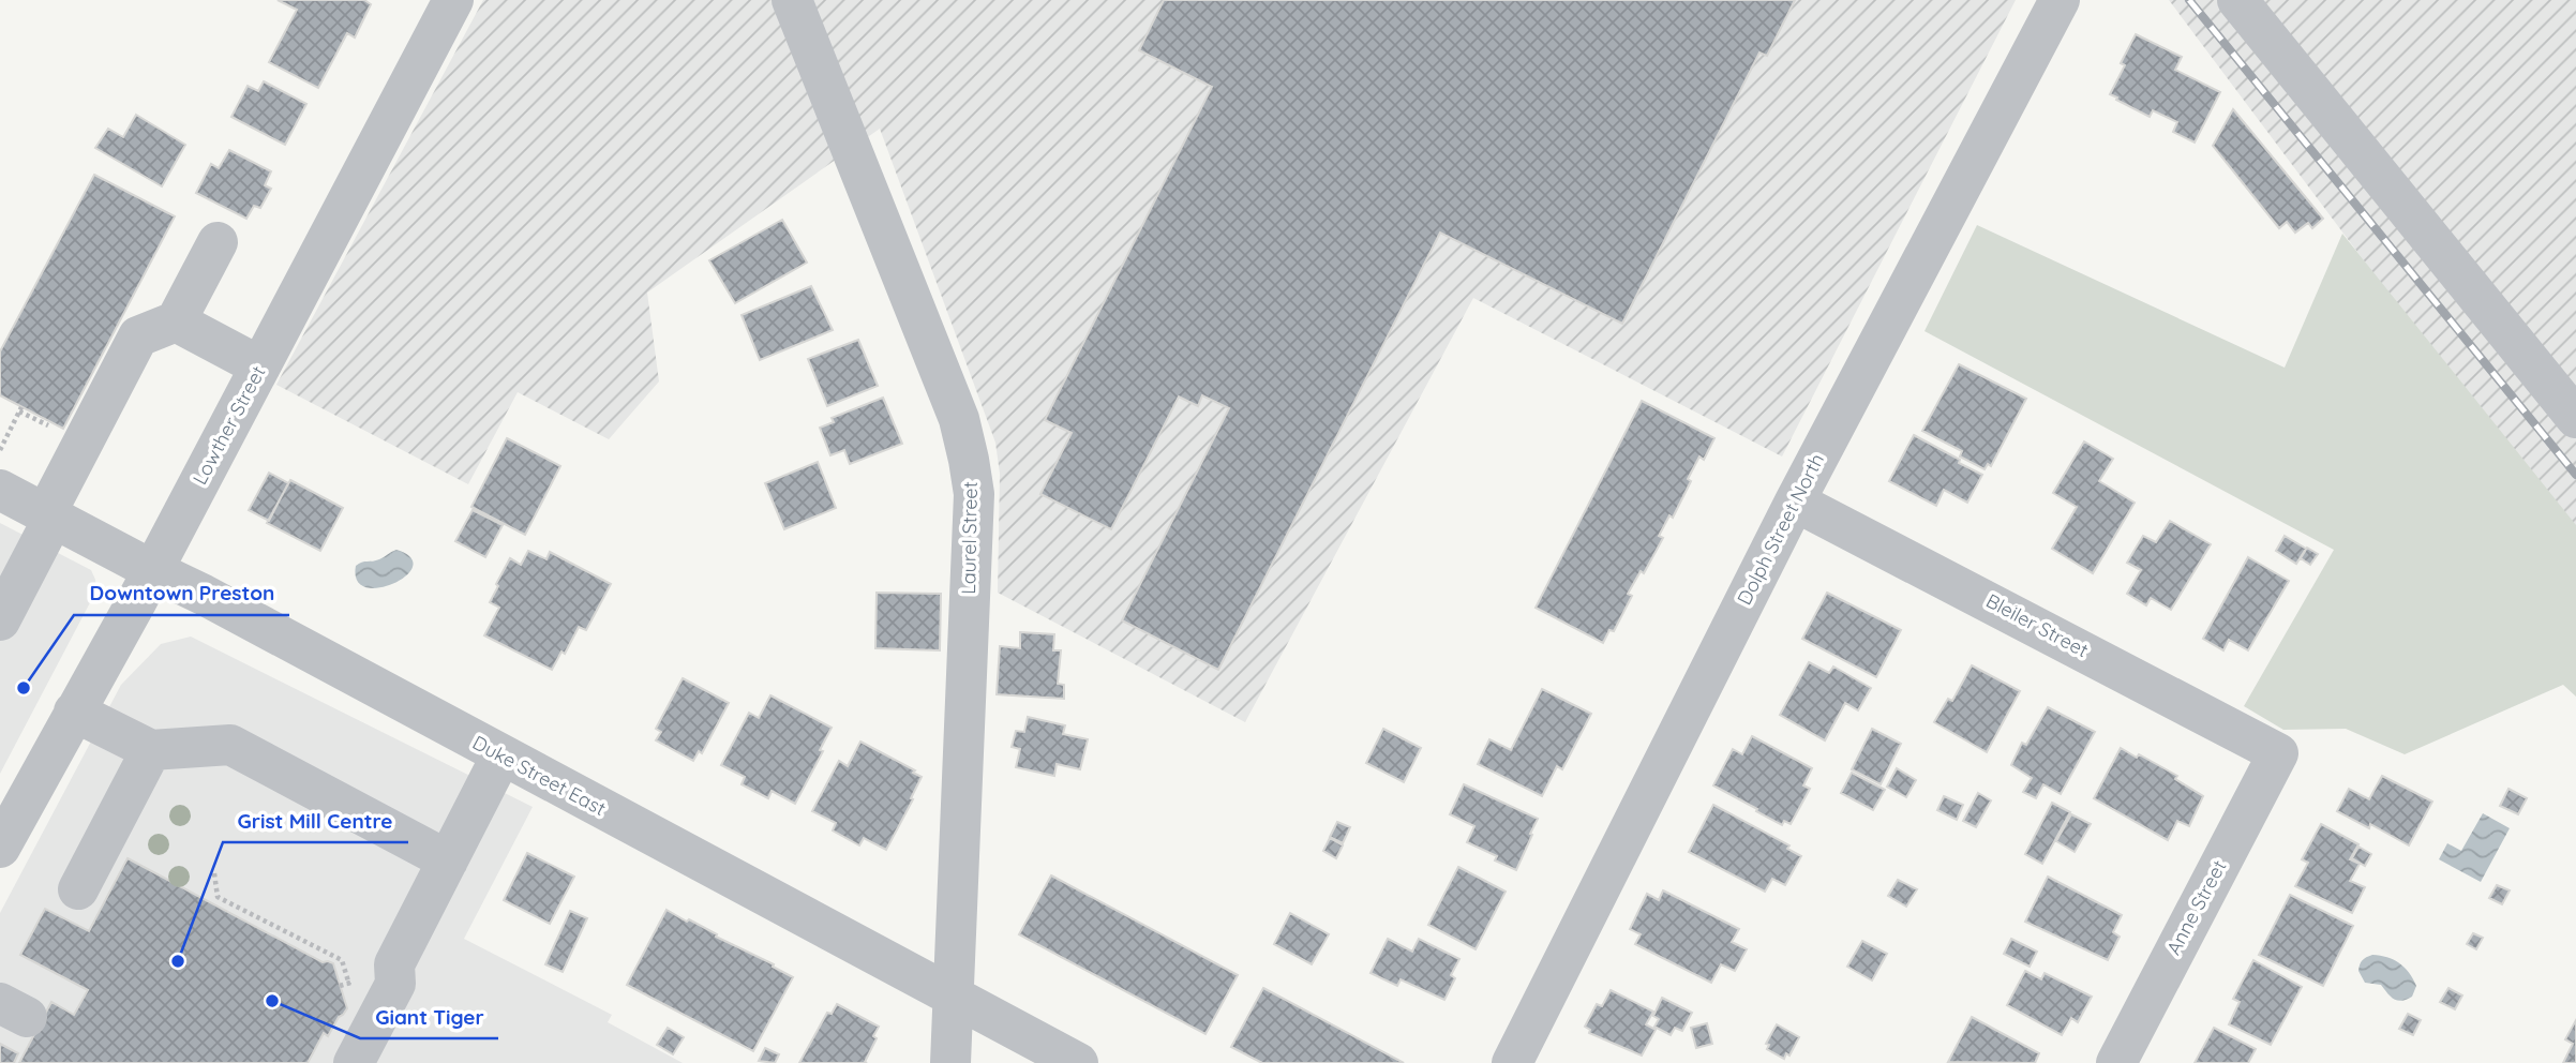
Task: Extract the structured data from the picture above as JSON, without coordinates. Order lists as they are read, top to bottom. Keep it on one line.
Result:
{"streets":{"street":["Lowther Street","Dolph Street North","Laurel Street","Bleiler Street","Duke Street East","Anne Street"]},"crossings":[["Lowther Street","Duke Street East"],["Dolph Street North","Bleiler Street"],["Laurel Street","Duke Street East"],["Bleiler Street","Anne Street"]],"places":["Downtown Preston","Grist Mill Centre","Giant Tiger"]}
